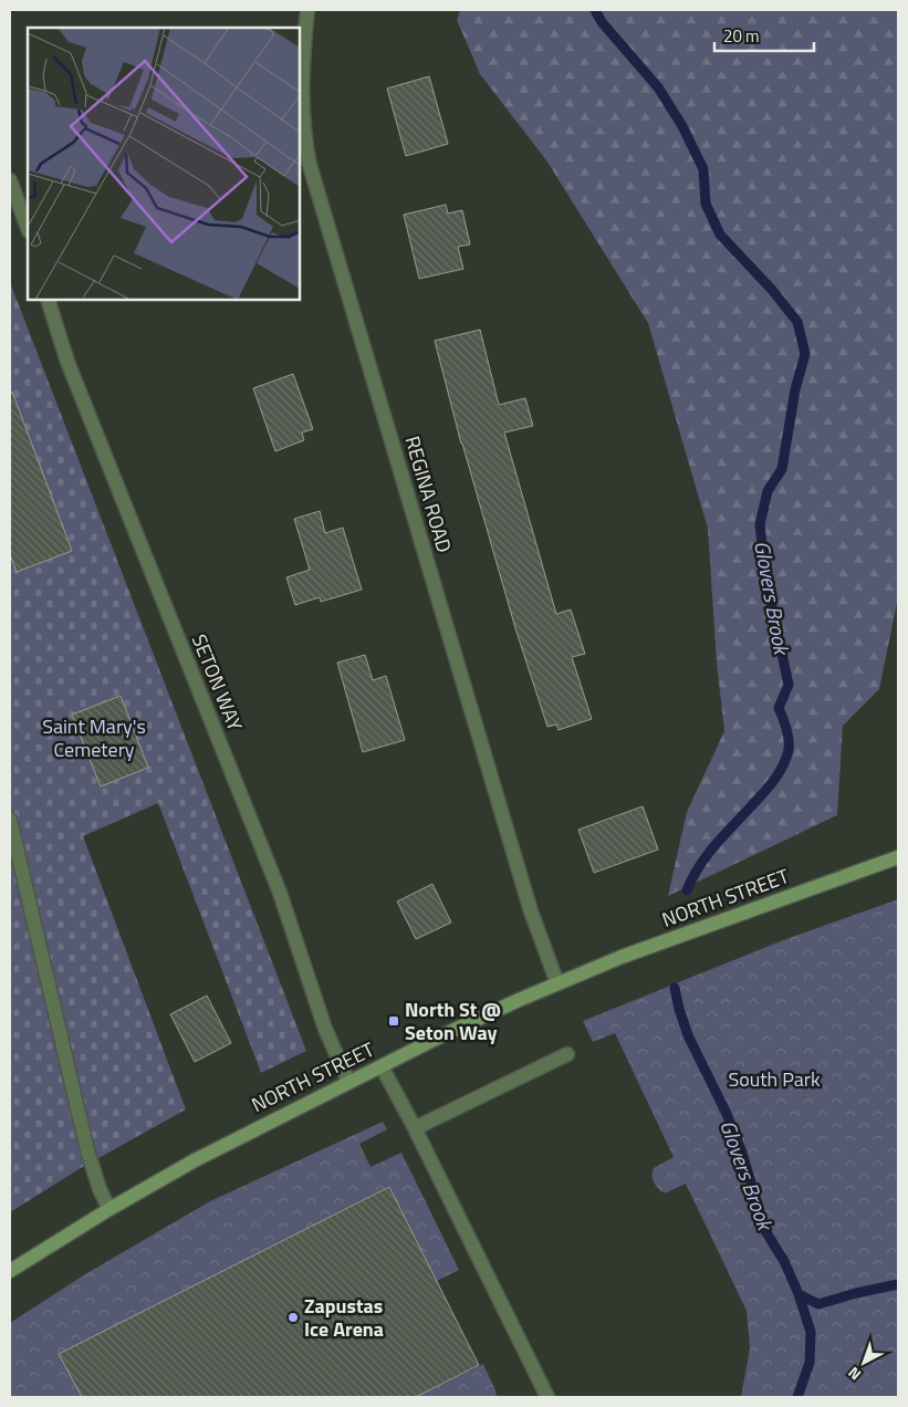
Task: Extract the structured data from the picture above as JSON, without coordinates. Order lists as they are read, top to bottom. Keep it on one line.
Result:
{"streets":{"main road":["NORTH STREET"],"street":["REGINA ROAD","SETON WAY"]},"crossings":[["REGINA ROAD","NORTH STREET"],["SETON WAY","NORTH STREET"]],"water":["Glovers Brook"],"parks":["Saint Mary's Cemetery","South Park"],"places":{"transit":["North St @ Seton Way"],"other":["Zapustas Ice Arena"]},"scale_bar":"20 m","north":"bottom left"}
